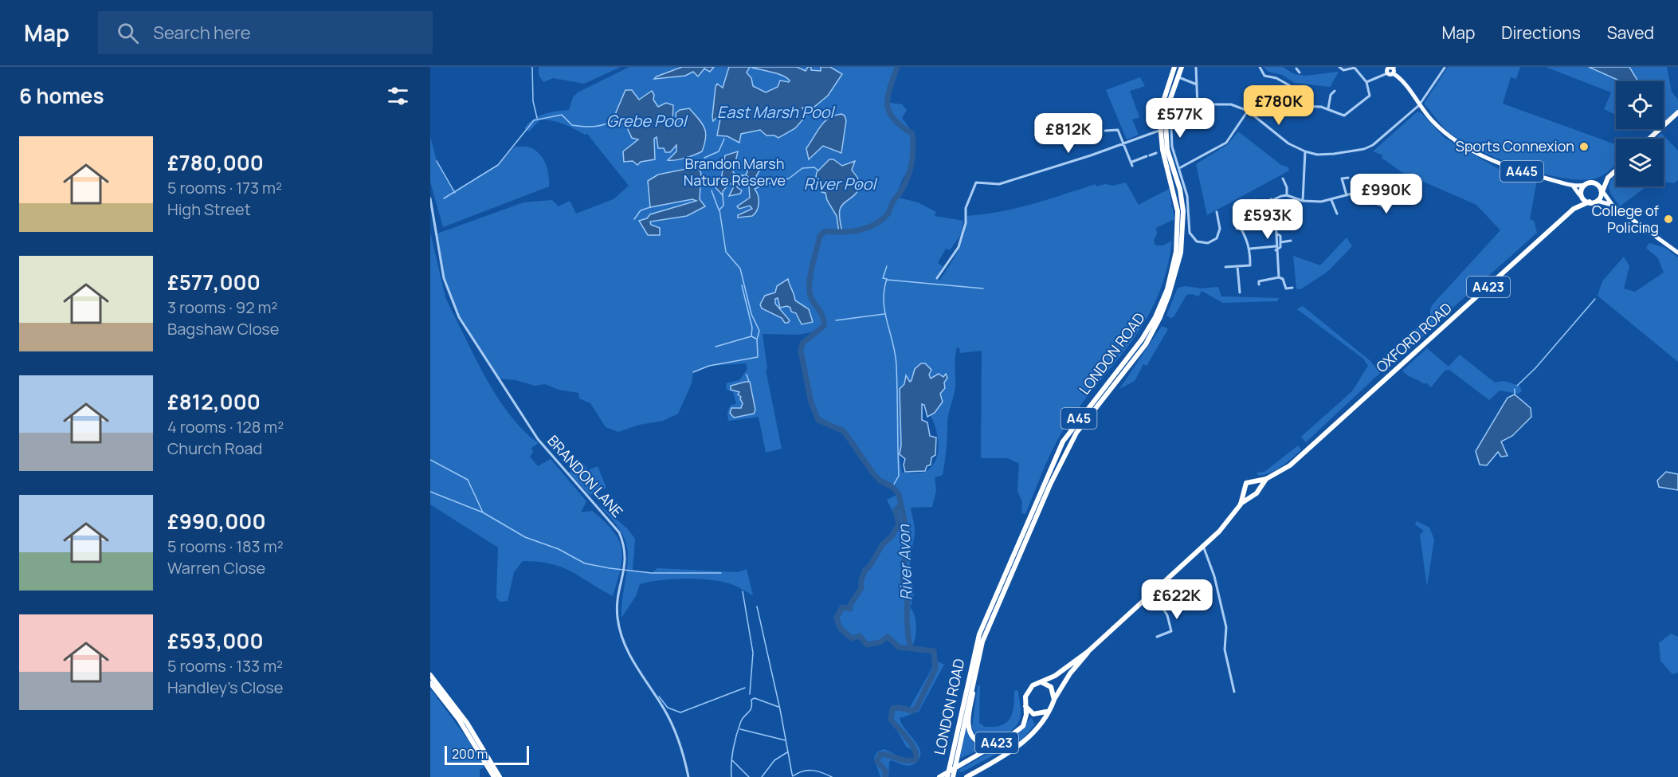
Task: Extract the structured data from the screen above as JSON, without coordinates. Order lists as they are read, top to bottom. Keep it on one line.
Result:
{"streets":{"highway":["A423","OXFORD ROAD","LONDON ROAD","A45"],"main road":["A445"],"street":["BRANDON LANE"]},"crossings":[["A445","OXFORD ROAD"]],"water":["East Marsh Pool","Grebe Pool","River Pool","River Avon"],"parks":["Brandon Marsh Nature Reserve"],"places":["Sports Connexion","College of Policing"],"scale_bar":"200 m","page":{"header":"Map","search":"Search here","nav":["Map","Directions","Saved"],"heading":"6 homes","price":["£780K","£577K","£812K","£990K","£593K","£622K"],"list":[{"name":"£780,000","note":"5 rooms · 173 m² · High Street"},{"name":"£577,000","note":"3 rooms · 92 m² · Bagshaw Close"},{"name":"£812,000","note":"4 rooms · 128 m² · Church Road"},{"name":"£990,000","note":"5 rooms · 183 m² · Warren Close"},{"name":"£593,000","note":"5 rooms · 133 m² · Handley's Close"}],"scale":"200 m"}}
